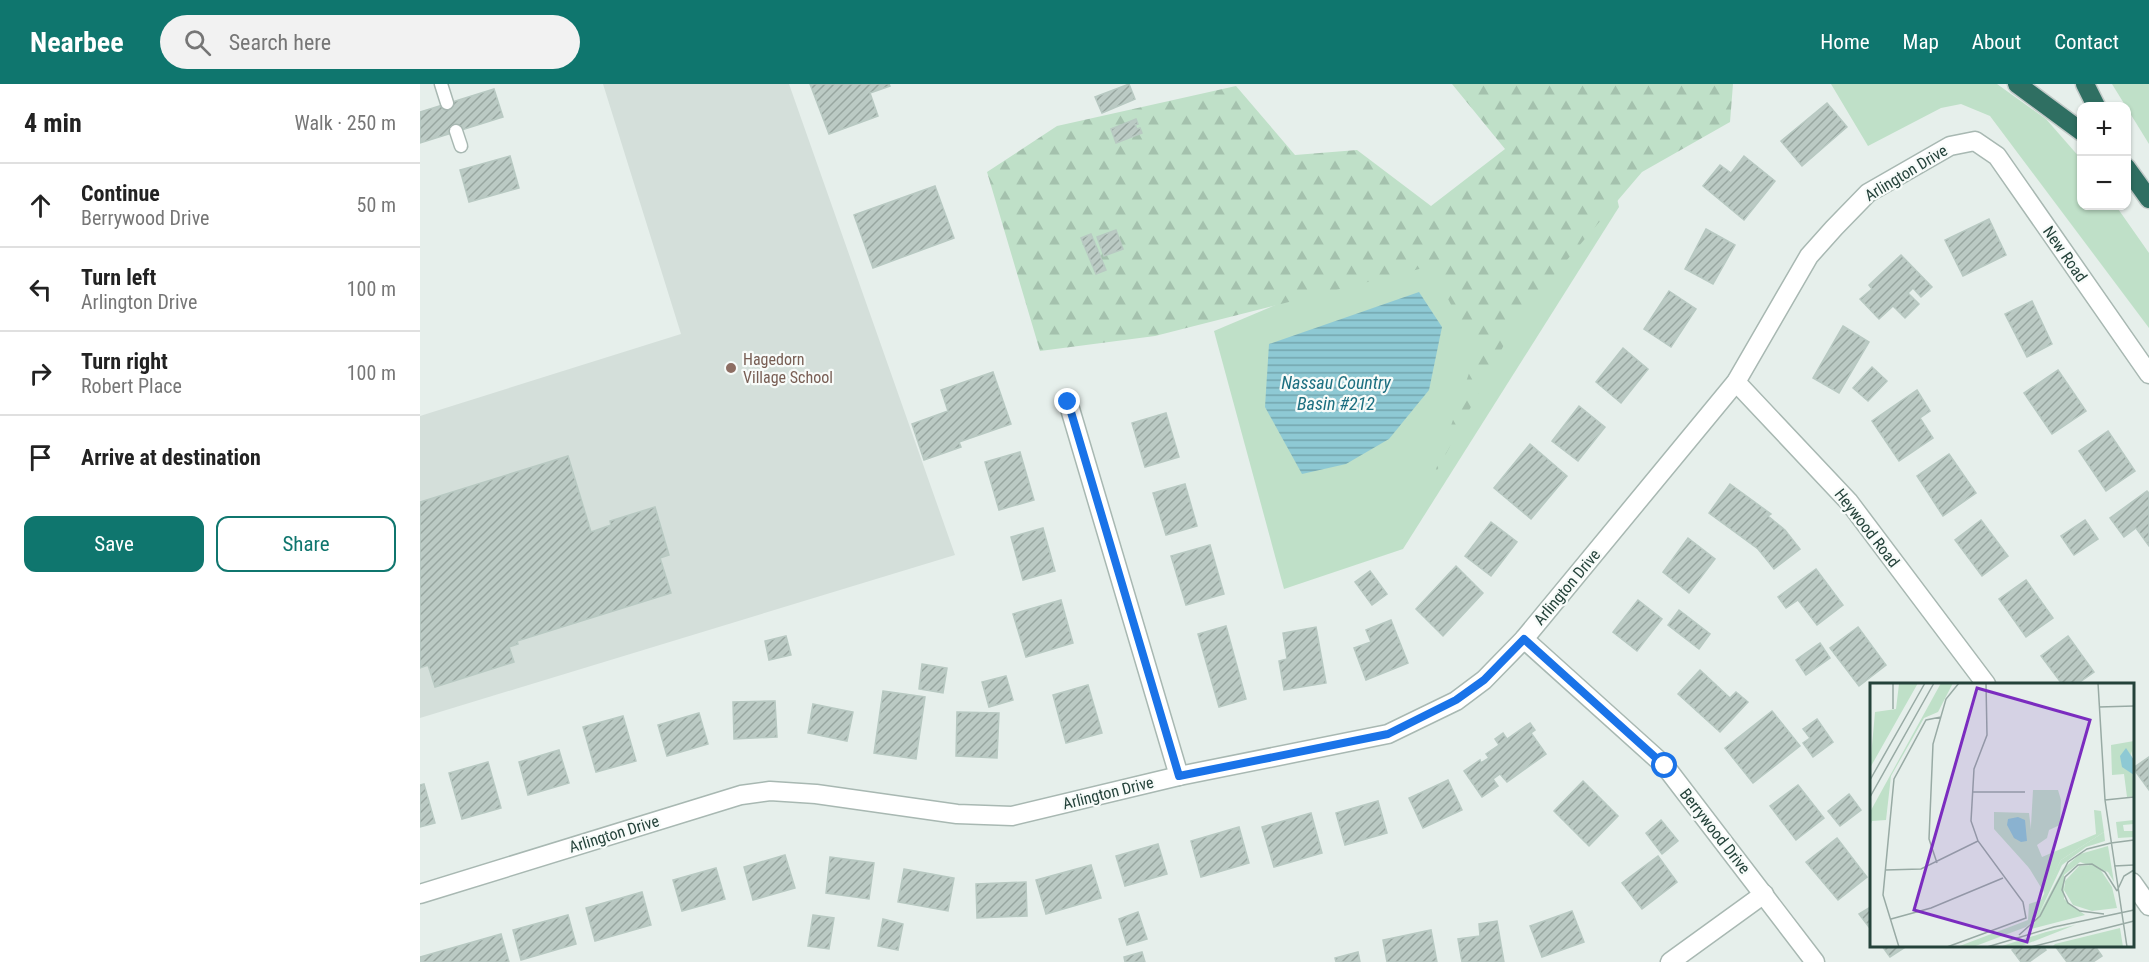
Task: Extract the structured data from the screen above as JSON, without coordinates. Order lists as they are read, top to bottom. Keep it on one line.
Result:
{"streets":{"street":["Arlington Drive","New Road","Heywood Road","Berrywood Drive"]},"crossings":[["Arlington Drive","New Road"],["Arlington Drive","Heywood Road"],["Arlington Drive","Berrywood Drive"]],"water":["Nassau Country Basin #212"],"places":["Hagedorn Village School"],"page":{"header":"Nearbee","search":"Search here","nav":["Home","Map","About","Contact"],"heading":["4 min","Walk · 250 m"],"map_buttons":["+","−"],"list":[["Continue","Berrywood Drive","50 m"],["Turn left","Arlington Drive","100 m"],["Turn right","Robert Place","100 m"],"Arrive at destination"],"buttons":["Save","Share"]}}
